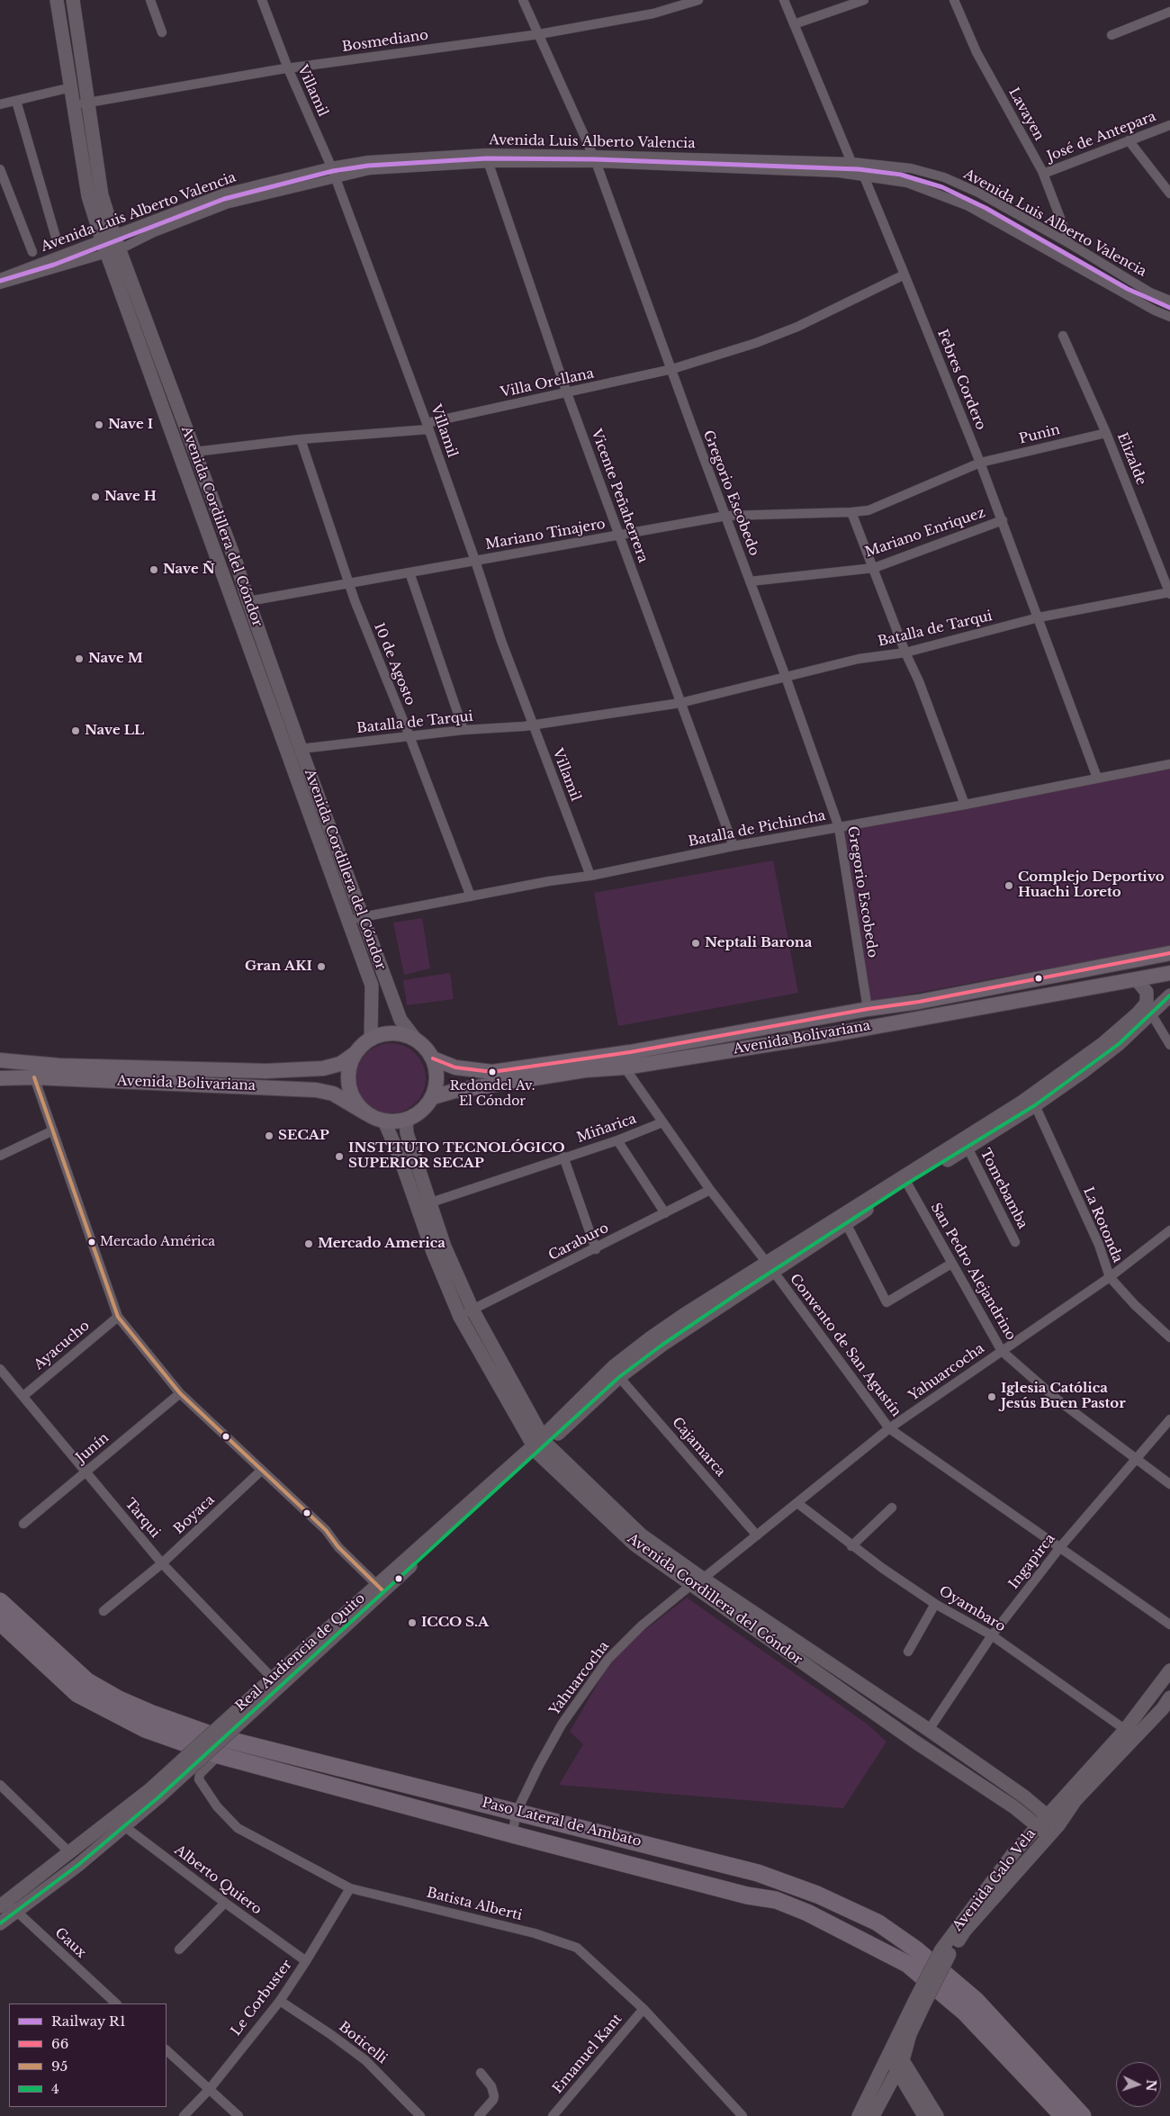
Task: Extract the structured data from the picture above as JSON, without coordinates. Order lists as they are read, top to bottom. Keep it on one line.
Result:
{"streets":{"highway":["Paso Lateral de Ambato"],"main road":["Avenida Bolivariana"],"street":["Bosmediano","Villamil","Lavayen","José de Antepara","Avenida Luis Alberto Valencia","Febres Cordero","Villa Orellana","Punin","Elizalde","Gregorio Escobedo","Vicente Peñaherrera","Avenida Cordillera del Cóndor","Mariano Enriquez","Mariano Tinajero","Batalla de Tarqui","10 de Agosto","Batalla de Pichincha","Miñarica","Tomebamba","La Rotonda","Caraburo","San Pedro Alejandrino","Ayacucho","Convento de San Agustín","Yahuarcocha","Cajamarca","Junín","Boyaca","Tarqui","Ingapirca","Oyambaro","Real Audiencia de Quito","Alberto Quiero","Avenida Galo Vela","Batista Alberti","Gaux","Le Corbuster","Boticelli","Emanuel Kant"]},"crossings":[["Bosmediano","Villamil"],["Bosmediano","Gregorio Escobedo"],["Bosmediano","Avenida Cordillera del Cóndor"],["Villamil","Avenida Luis Alberto Valencia"],["Villamil","Villa Orellana"],["Villamil","Mariano Tinajero"],["Villamil","Batalla de Tarqui"],["Villamil","Batalla de Pichincha"],["Lavayen","José de Antepara"],["Lavayen","Avenida Luis Alberto Valencia"],["Avenida Luis Alberto Valencia","Febres Cordero"],["Avenida Luis Alberto Valencia","Gregorio Escobedo"],["Avenida Luis Alberto Valencia","Vicente Peñaherrera"],["Avenida Luis Alberto Valencia","Avenida Cordillera del Cóndor"],["Febres Cordero","Villa Orellana"],["Febres Cordero","Punin"],["Febres Cordero","Mariano Enriquez"],["Febres Cordero","Mariano Tinajero"],["Febres Cordero","Batalla de Tarqui"],["Febres Cordero","Batalla de Pichincha"],["Villa Orellana","Gregorio Escobedo"],["Villa Orellana","Vicente Peñaherrera"],["Villa Orellana","Avenida Cordillera del Cóndor"],["Villa Orellana","10 de Agosto"],["Punin","Elizalde"],["Punin","Mariano Tinajero"],["Elizalde","Batalla de Tarqui"],["Gregorio Escobedo","Mariano Enriquez"],["Gregorio Escobedo","Mariano Tinajero"],["Gregorio Escobedo","Batalla de Tarqui"],["Gregorio Escobedo","Batalla de Pichincha"],["Gregorio Escobedo","Avenida Bolivariana"],["Vicente Peñaherrera","Mariano Tinajero"],["Vicente Peñaherrera","Batalla de Tarqui"],["Vicente Peñaherrera","Batalla de Pichincha"],["Avenida Cordillera del Cóndor","Mariano Tinajero"],["Avenida Cordillera del Cóndor","Batalla de Tarqui"],["Avenida Cordillera del Cóndor","Batalla de Pichincha"],["Avenida Cordillera del Cóndor","Avenida Bolivariana"],["Avenida Cordillera del Cóndor","Miñarica"],["Avenida Cordillera del Cóndor","Caraburo"],["Avenida Cordillera del Cóndor","Yahuarcocha"],["Avenida Cordillera del Cóndor","Ingapirca"],["Avenida Cordillera del Cóndor","Real Audiencia de Quito"],["Avenida Cordillera del Cóndor","Avenida Galo Vela"],["Mariano Tinajero","10 de Agosto"],["Batalla de Tarqui","10 de Agosto"],["10 de Agosto","Batalla de Pichincha"],["Avenida Bolivariana","Convento de San Agustín"],["Miñarica","Convento de San Agustín"],["Tomebamba","Real Audiencia de Quito"],["La Rotonda","Yahuarcocha"],["La Rotonda","Real Audiencia de Quito"],["Caraburo","Convento de San Agustín"],["San Pedro Alejandrino","Yahuarcocha"],["San Pedro Alejandrino","Ingapirca"],["San Pedro Alejandrino","Real Audiencia de Quito"],["Ayacucho","Tarqui"],["Convento de San Agustín","Yahuarcocha"],["Convento de San Agustín","Ingapirca"],["Convento de San Agustín","Real Audiencia de Quito"],["Yahuarcocha","Cajamarca"],["Yahuarcocha","Oyambaro"],["Yahuarcocha","Paso Lateral de Ambato"],["Cajamarca","Real Audiencia de Quito"],["Junín","Tarqui"],["Boyaca","Tarqui"],["Tarqui","Real Audiencia de Quito"],["Ingapirca","Oyambaro"],["Oyambaro","Avenida Galo Vela"],["Real Audiencia de Quito","Alberto Quiero"],["Real Audiencia de Quito","Gaux"],["Paso Lateral de Ambato","Batista Alberti"],["Alberto Quiero","Le Corbuster"],["Batista Alberti","Le Corbuster"],["Batista Alberti","Emanuel Kant"],["Le Corbuster","Boticelli"]],"places":["Nave I","Nave H","Nave Ñ","Nave M","Nave LL","Complejo Deportivo Huachi Loreto","Neptali Barona","Gran AKI","Redondel Av. El Cóndor","SECAP","INSTITUTO TECNOLÓGICO SUPERIOR SECAP","Mercado América","Mercado America","Iglesia Católica Jesús Buen Pastor","ICCO S.A"],"lines":["rail line R1","transit line 66","transit line 4","transit line 95"],"legend":["Railway R1","66","95","4"],"north":"right"}
